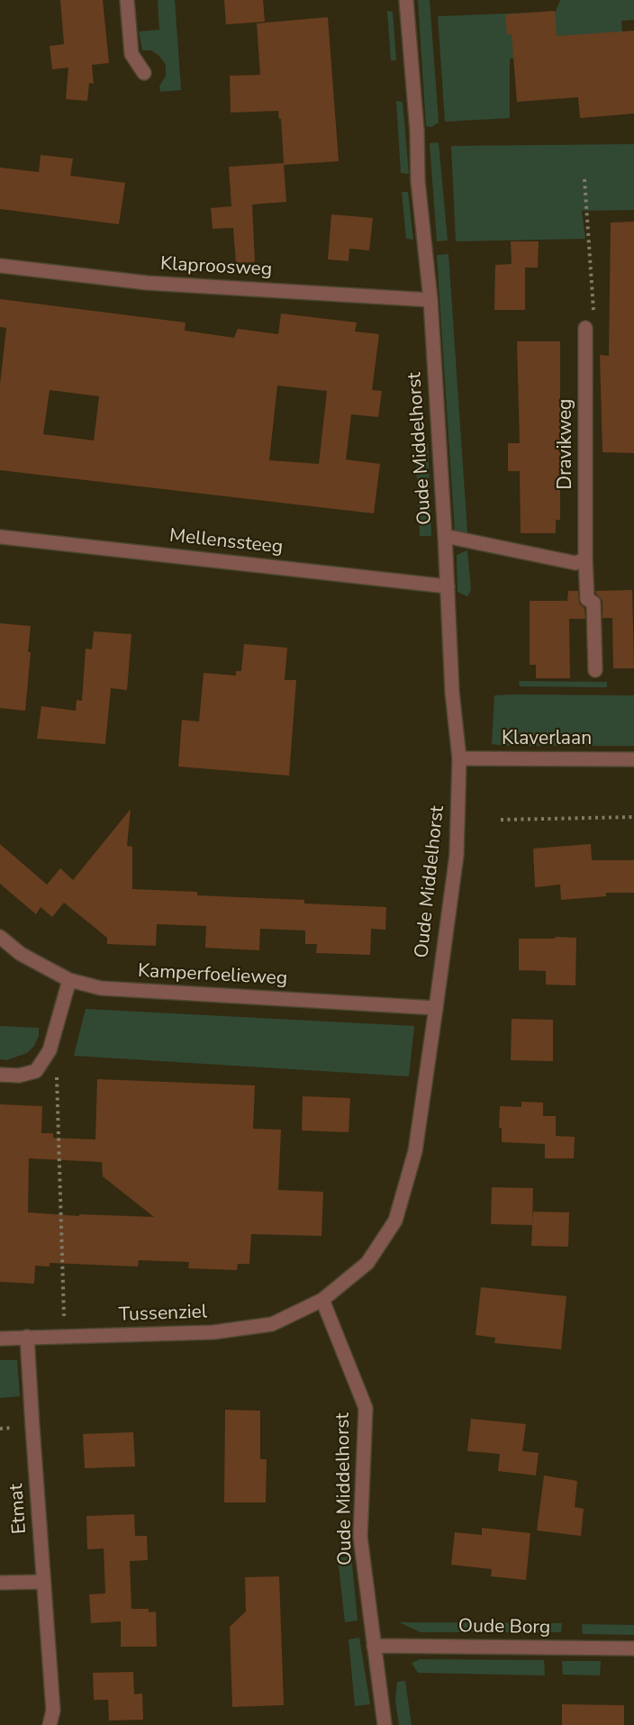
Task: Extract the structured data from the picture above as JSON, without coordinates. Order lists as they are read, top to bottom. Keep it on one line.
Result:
{"streets":{"street":["Klaproosweg","Dravikweg","Oude Middelhorst","Mellenssteeg","Klaverlaan","Kamperfoelieweg","Tussenziel","Etmat","Oude Borg"]},"crossings":[["Klaproosweg","Oude Middelhorst"],["Oude Middelhorst","Mellenssteeg"],["Oude Middelhorst","Klaverlaan"],["Oude Middelhorst","Kamperfoelieweg"],["Oude Middelhorst","Tussenziel"],["Oude Middelhorst","Oude Borg"],["Tussenziel","Etmat"]]}
